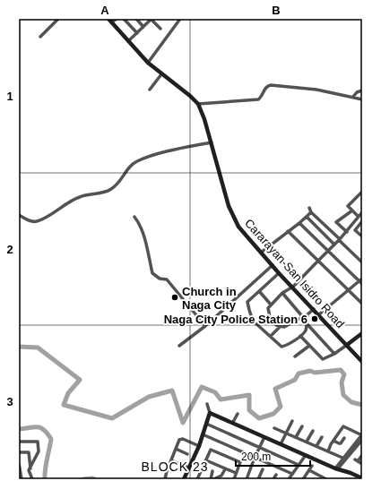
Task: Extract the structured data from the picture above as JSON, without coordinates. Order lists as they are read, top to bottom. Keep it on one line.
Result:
{"streets":{"main road":["Cararayan-San Isidro Road"]},"districts":["BLOCK 23"],"places":["Church in Naga City","Naga City Police Station 6"],"scale_bar":"200 m","grid":{"columns":["A","B"],"rows":["1","2","3"]}}
